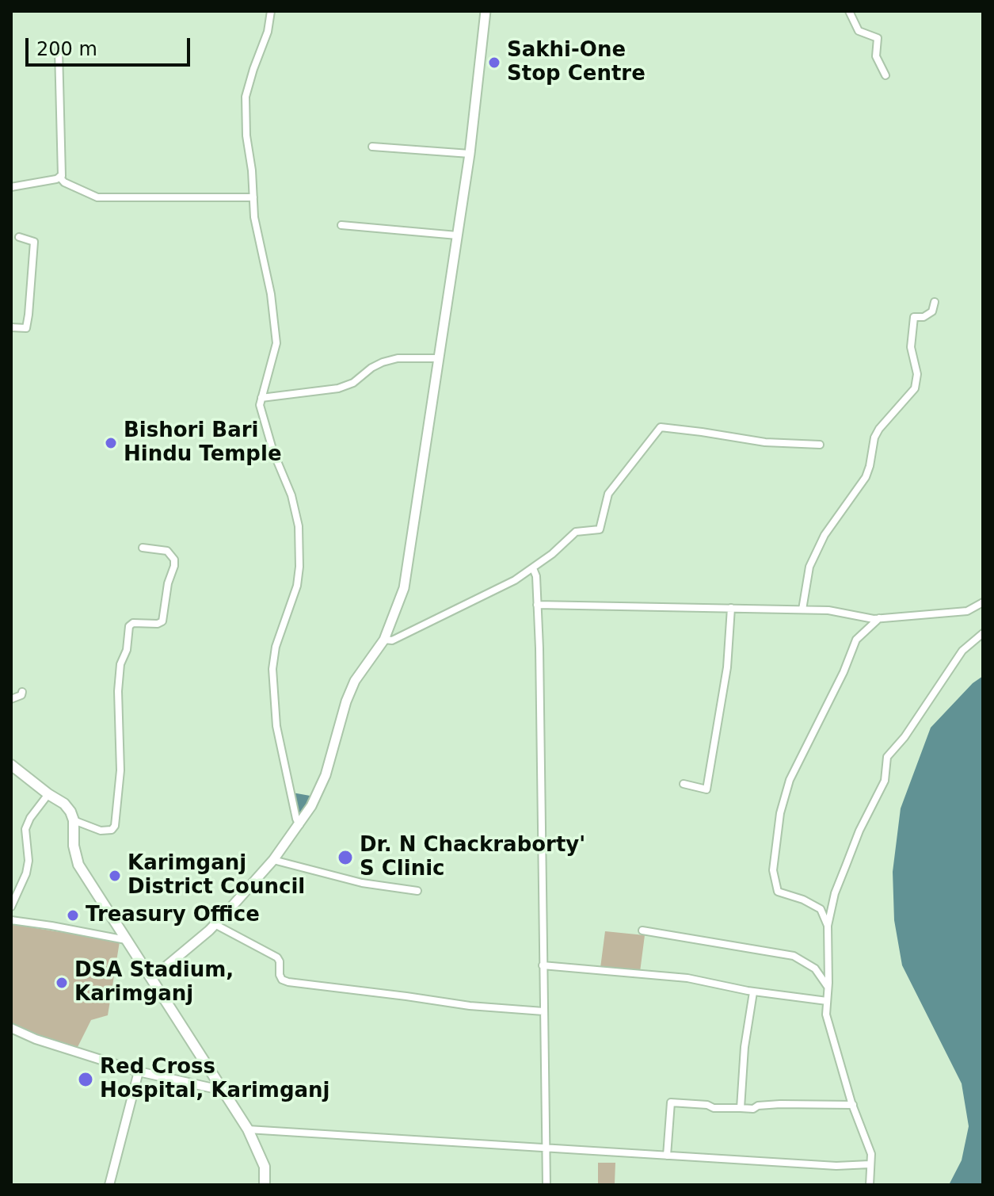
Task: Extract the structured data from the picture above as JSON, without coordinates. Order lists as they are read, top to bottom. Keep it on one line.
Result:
{"places":["Sakhi-One Stop Centre","Bishori Bari Hindu Temple","Dr. N Chackraborty' S Clinic","Karimganj District Council","Treasury Office","DSA Stadium, Karimganj","Red Cross Hospital, Karimganj"],"scale_bar":"200 m"}
